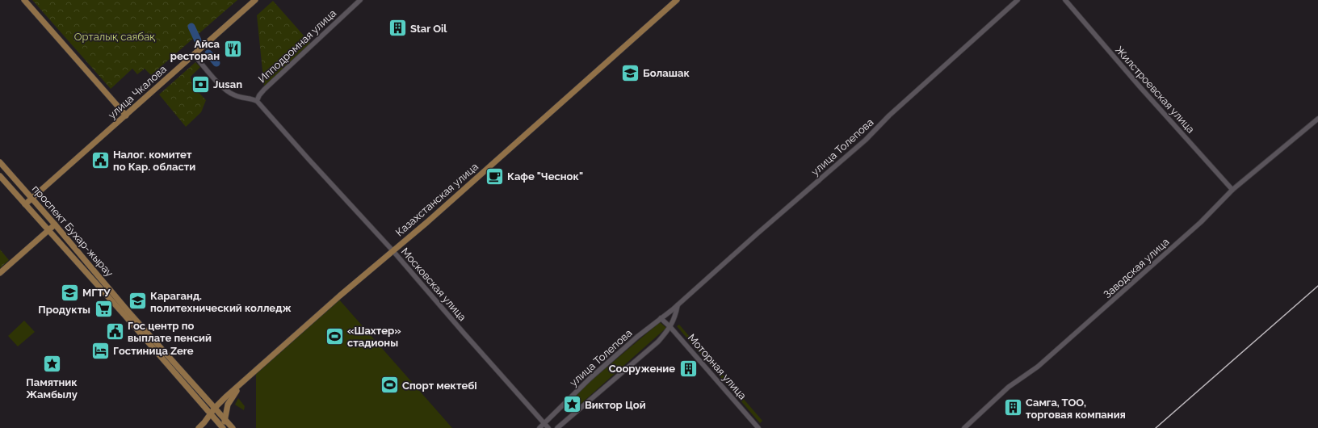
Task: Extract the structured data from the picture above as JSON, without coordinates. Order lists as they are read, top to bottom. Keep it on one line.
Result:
{"streets":{"main road":["улица Чкалова","Казахстанская улица","проспект Бухар-жырау"],"street":["Ипподромная улица","Жилстроевская улица","улица Толепова","Заводская улица","Московская улица","Моторная улица"]},"crossings":[["Ипподромная улица","Московская улица"],["Жилстроевская улица","Заводская улица"],["улица Чкалова","проспект Бухар-жырау"],["улица Толепова","Московская улица"],["улица Толепова","Моторная улица"],["Казахстанская улица","проспект Бухар-жырау"],["Казахстанская улица","Московская улица"]],"parks":["Орталық саябақ"],"places":{"building":["Star Oil","Сооружение","Самга, ТОО, торговая компания"],"restaurant":["Айса ресторан"],"school or university":["Болашак","МГТУ","Караганд. политехнический колледж"],"bank":["Jusan"],"public building":["Налог. комитет по Кар. области","Гос центр по выплате пенсий"],"cafe":["Кафе \"Чеснок\""],"supermarket":["Продукты"],"sports":["«Шахтер» стадионы","Спорт мектебі"],"hotel":["Гостиница Zere"],"place":["Памятник Жамбылу","Виктор Цой"]}}
